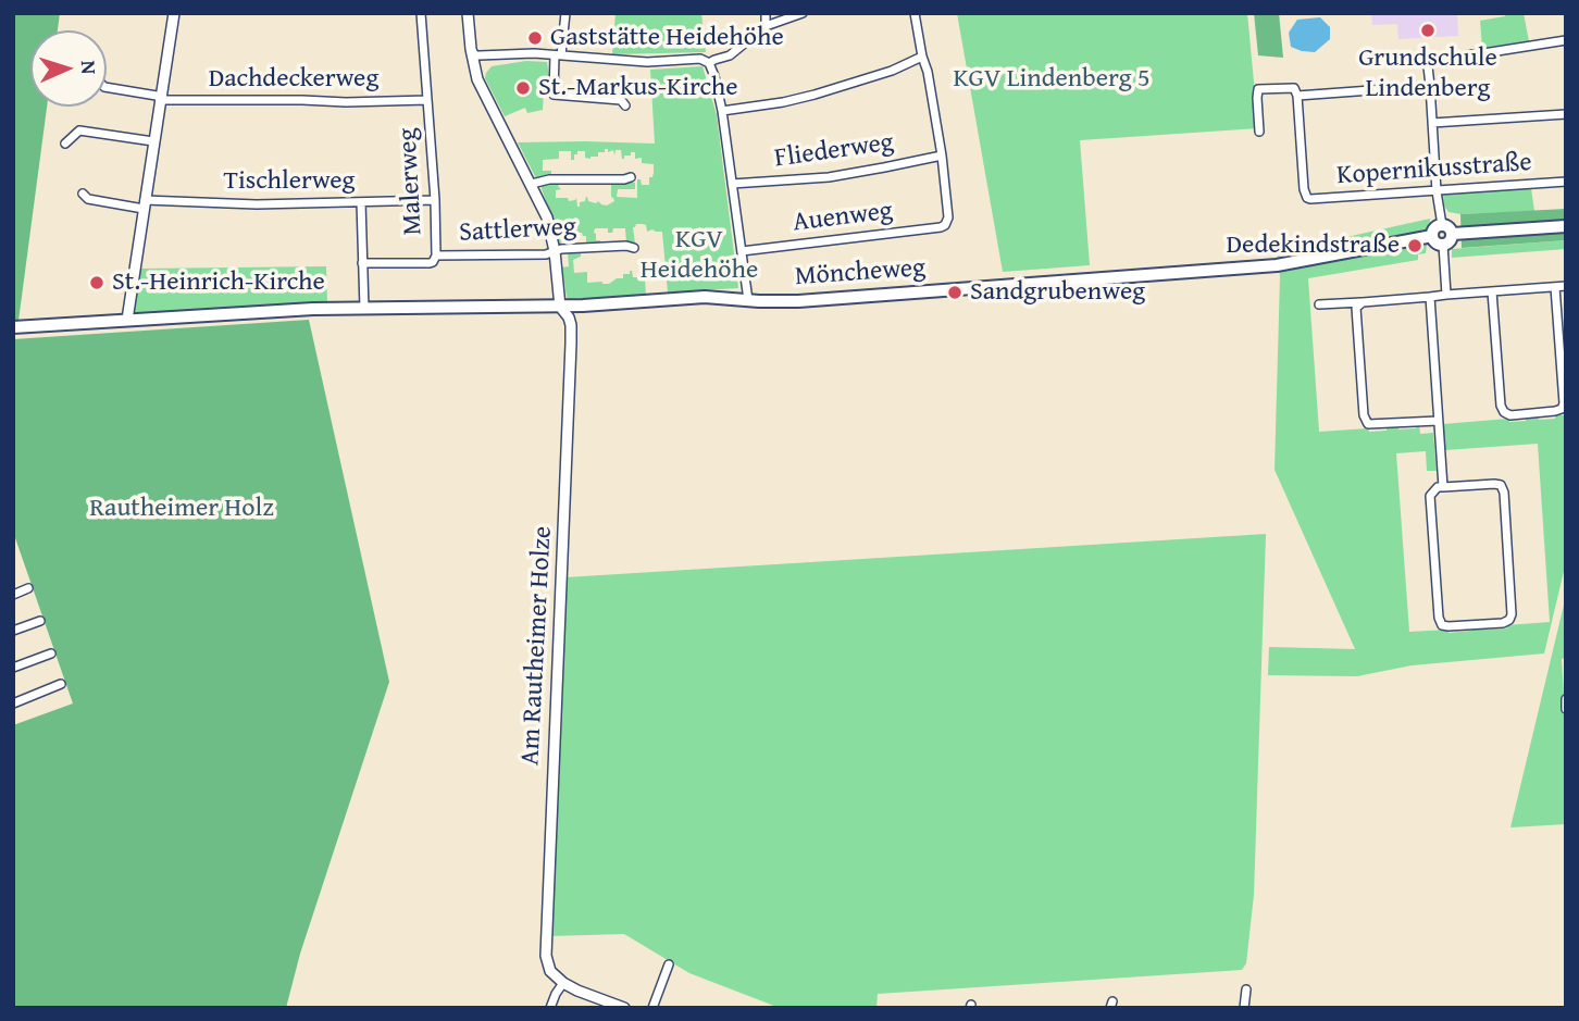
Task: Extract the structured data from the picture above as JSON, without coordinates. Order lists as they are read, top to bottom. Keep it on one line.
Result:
{"streets":{"main road":["Möncheweg"],"street":["Dachdeckerweg","Fliederweg","Kopernikusstraße","Tischlerweg","Malerweg","Auenweg","Sattlerweg","Am Rautheimer Holze"]},"crossings":[["Dachdeckerweg","Malerweg"],["Fliederweg","Auenweg"],["Tischlerweg","Malerweg"],["Malerweg","Sattlerweg"],["Sattlerweg","Am Rautheimer Holze"],["Möncheweg","Am Rautheimer Holze"]],"parks":["KGV Lindenberg 5","KGV Heidehöhe","Rautheimer Holz"],"places":["Grundschule Lindenberg","Gaststätte Heidehöhe","St.-Markus-Kirche","Dedekindstraße","St.-Heinrich-Kirche","Sandgrubenweg"],"north":"right"}
